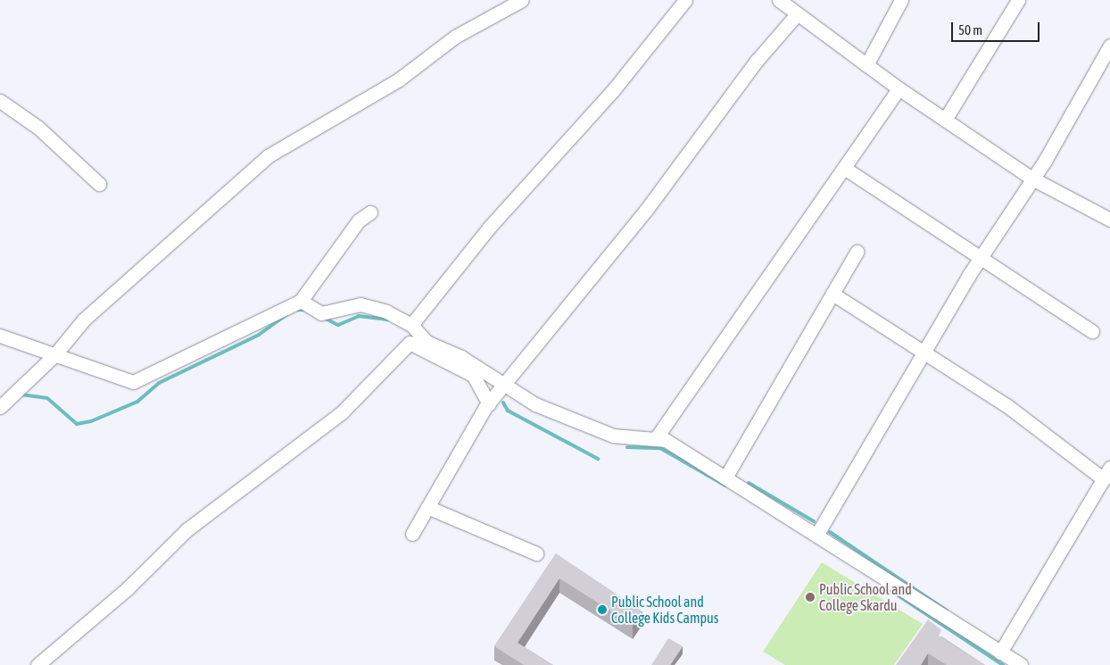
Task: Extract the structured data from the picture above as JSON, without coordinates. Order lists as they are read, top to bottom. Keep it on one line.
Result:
{"places":["Public School and College Skardu","Public School and College Kids Campus"],"scale_bar":"50 m"}
